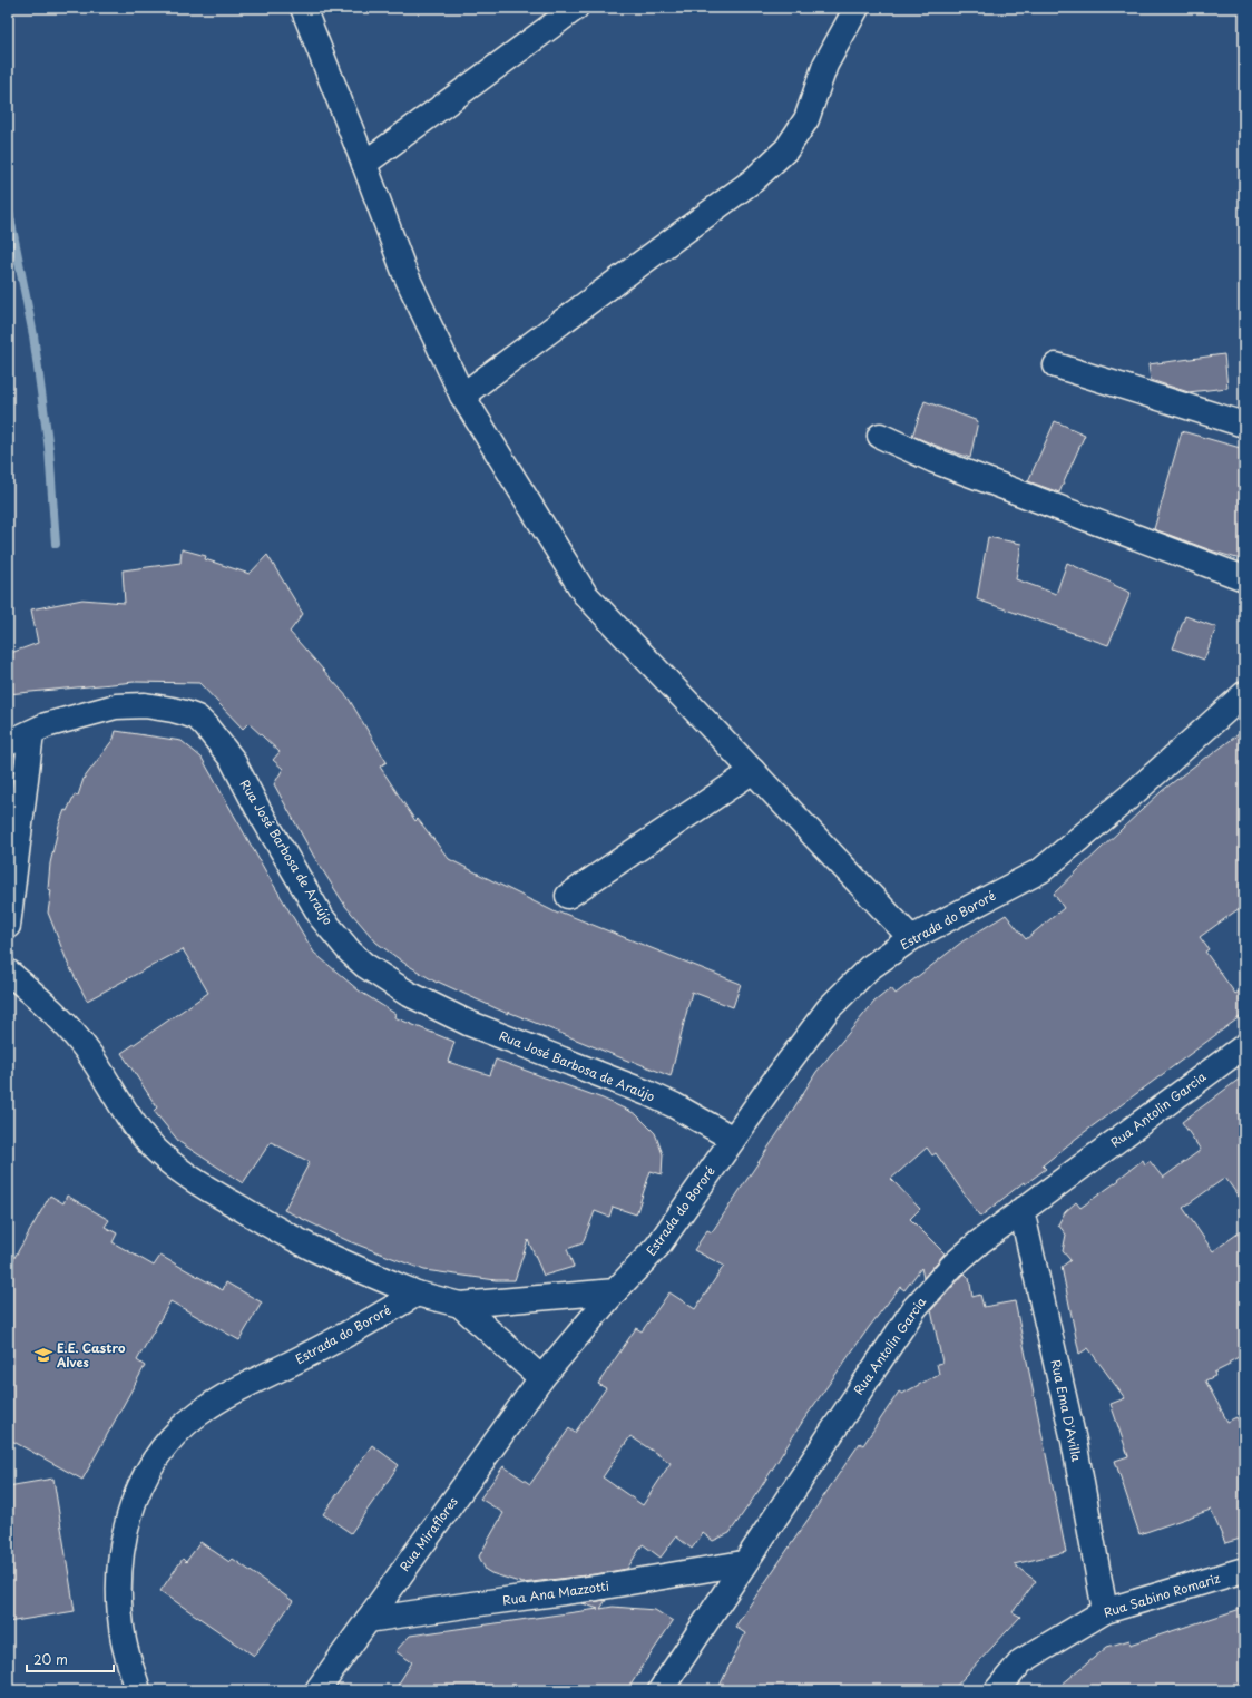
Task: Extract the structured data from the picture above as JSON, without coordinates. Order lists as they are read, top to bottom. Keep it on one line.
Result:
{"streets":{"street":["Rua José Barbosa de Araújo","Estrada do Bororé","Rua Antolin Garcia","Rua Ema D'Avilla","Rua Miraflores","Rua Ana Mazzotti","Rua Sabino Romariz"]},"crossings":[["Rua José Barbosa de Araújo","Estrada do Bororé"],["Estrada do Bororé","Rua Miraflores"],["Rua Antolin Garcia","Rua Ema D'Avilla"],["Rua Antolin Garcia","Rua Ana Mazzotti"],["Rua Ema D'Avilla","Rua Sabino Romariz"],["Rua Miraflores","Rua Ana Mazzotti"]],"places":{"school or university":["E.E. Castro Alves"]},"scale_bar":"20 m"}
